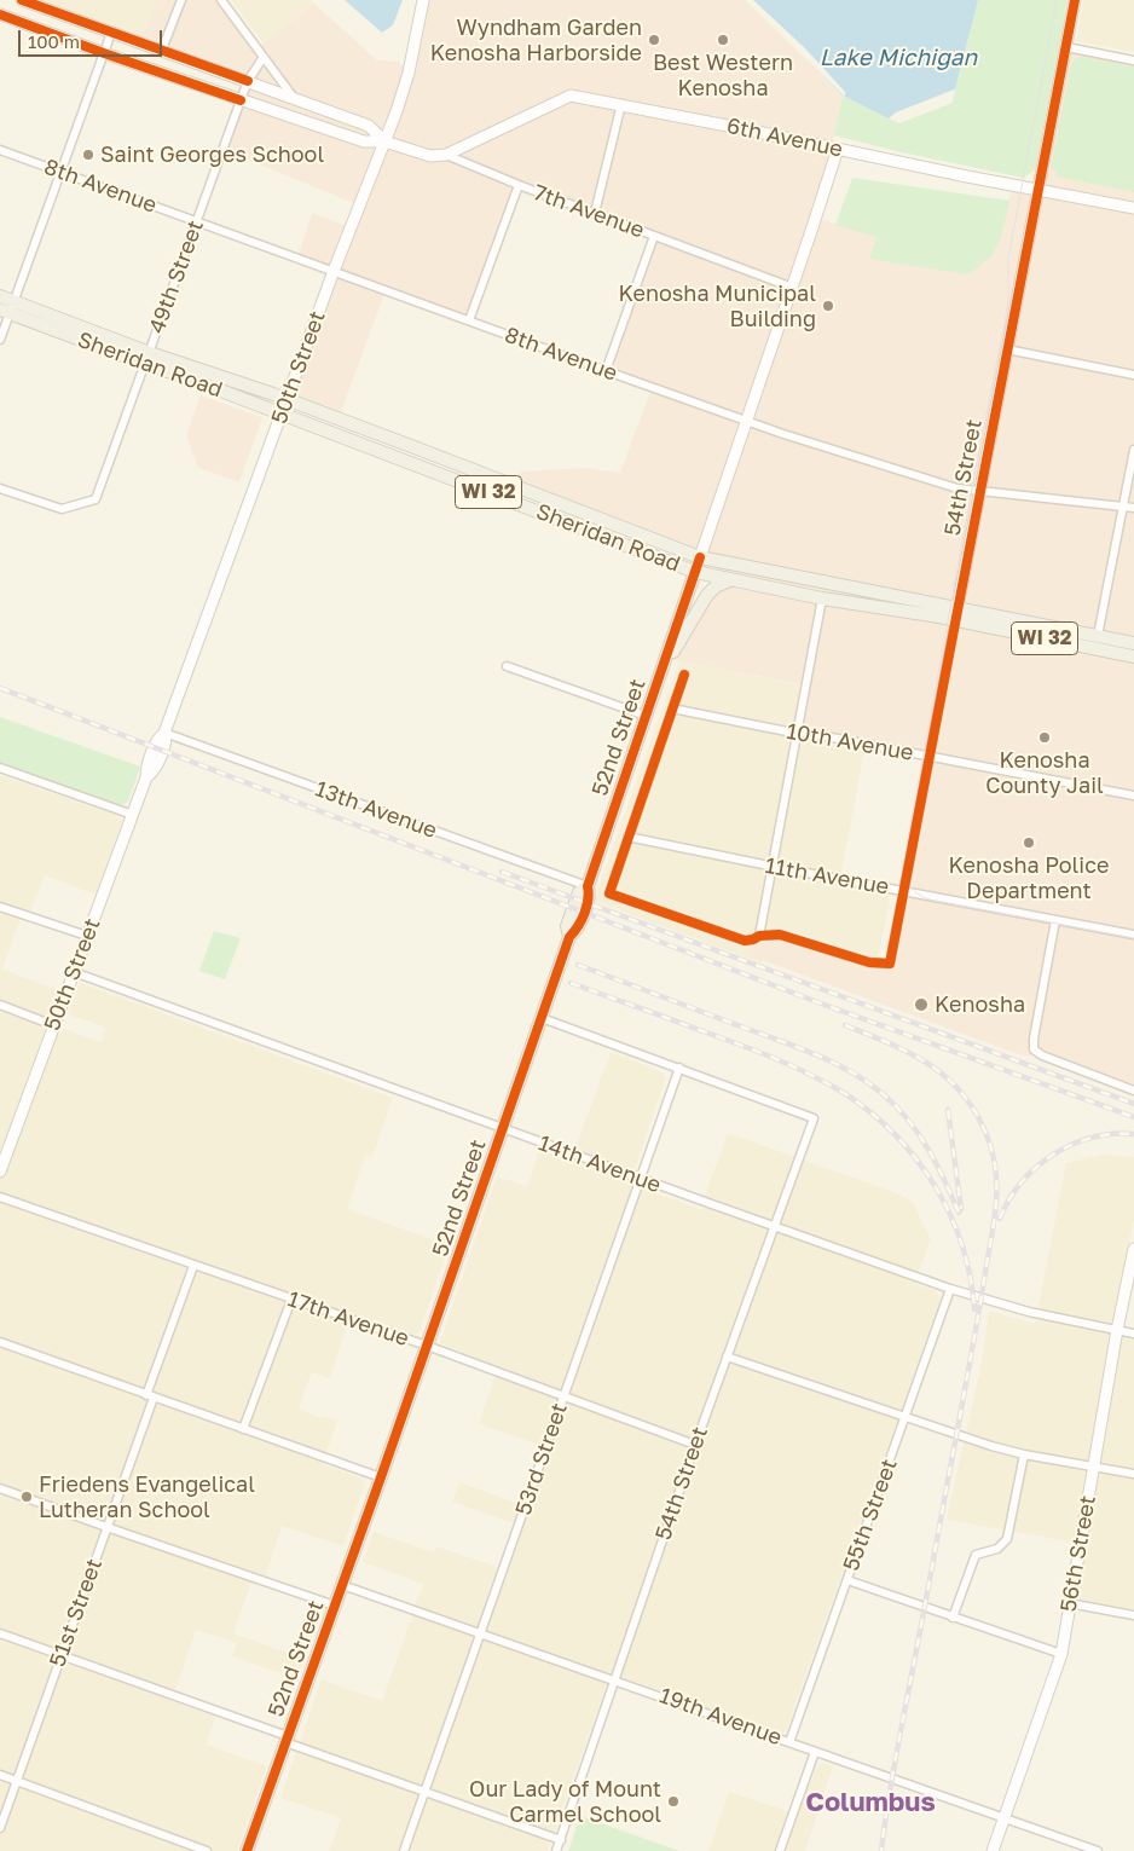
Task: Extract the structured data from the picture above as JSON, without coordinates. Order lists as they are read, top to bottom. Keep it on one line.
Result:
{"streets":{"main road":["Sheridan Road","WI 32","52nd Street"],"street":["6th Avenue","8th Avenue","7th Avenue","49th Street","50th Street","54th Street","10th Avenue","13th Avenue","11th Avenue","14th Avenue","17th Avenue","53rd Street","55th Street","56th Street","51st Street","19th Avenue"]},"crossings":[["6th Avenue","7th Avenue"],["6th Avenue","54th Street"],["6th Avenue","52nd Street"],["8th Avenue","49th Street"],["8th Avenue","50th Street"],["8th Avenue","54th Street"],["8th Avenue","52nd Street"],["7th Avenue","49th Street"],["7th Avenue","50th Street"],["7th Avenue","52nd Street"],["49th Street","Sheridan Road"],["Sheridan Road","50th Street"],["Sheridan Road","54th Street"],["Sheridan Road","52nd Street"],["50th Street","13th Avenue"],["50th Street","14th Avenue"],["54th Street","10th Avenue"],["54th Street","11th Avenue"],["54th Street","14th Avenue"],["54th Street","17th Avenue"],["54th Street","53rd Street"],["54th Street","19th Avenue"],["52nd Street","13th Avenue"],["52nd Street","14th Avenue"],["52nd Street","17th Avenue"],["52nd Street","19th Avenue"],["14th Avenue","53rd Street"],["14th Avenue","55th Street"],["14th Avenue","56th Street"],["17th Avenue","53rd Street"],["17th Avenue","51st Street"],["53rd Street","19th Avenue"],["55th Street","19th Avenue"],["56th Street","19th Avenue"]],"districts":["Columbus"],"water":["Lake Michigan"],"places":["Wyndham Garden Kenosha Harborside","Best Western Kenosha","Saint Georges School","Kenosha Municipal Building","Kenosha County Jail","Kenosha Police Department","Kenosha","Friedens Evangelical Lutheran School","Our Lady of Mount Carmel School"],"scale_bar":"100 m"}
